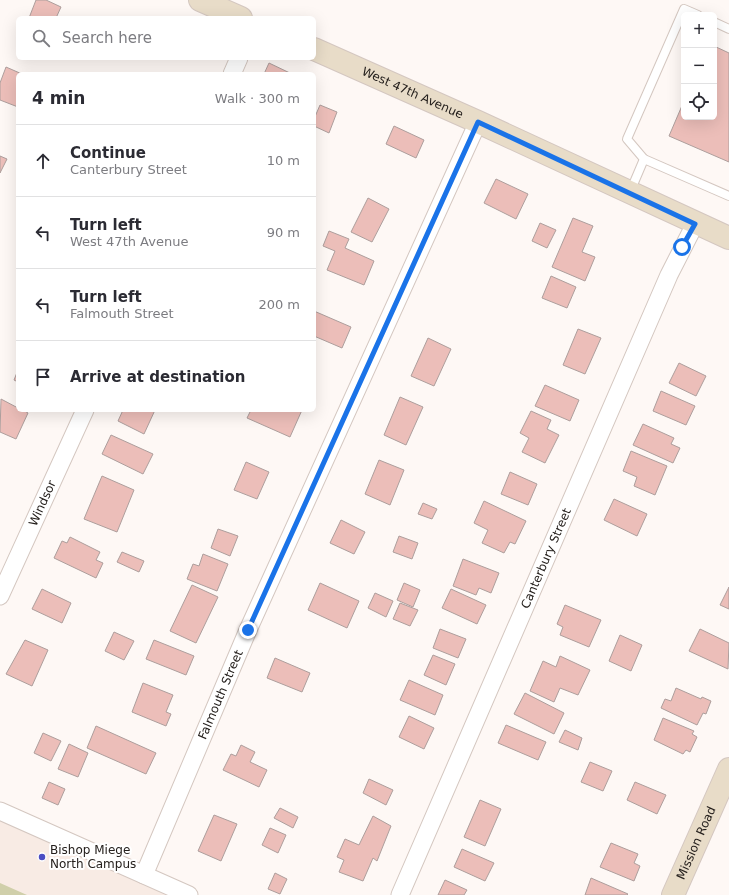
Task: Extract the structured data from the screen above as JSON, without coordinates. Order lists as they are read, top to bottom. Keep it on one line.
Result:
{"streets":{"street":["West 47th Avenue","Windsor","Canterbury Street","Falmouth Street","Mission Road"]},"crossings":[["West 47th Avenue","Canterbury Street"],["West 47th Avenue","Falmouth Street"]],"places":["Bishop Miege North Campus"],"page":{"map_buttons":["+","−"],"search":"Search here","heading":["4 min","Walk · 300 m"],"list":[["Continue","Canterbury Street","10 m"],["Turn left","West 47th Avenue","90 m"],["Turn left","Falmouth Street","200 m"],"Arrive at destination"]}}
